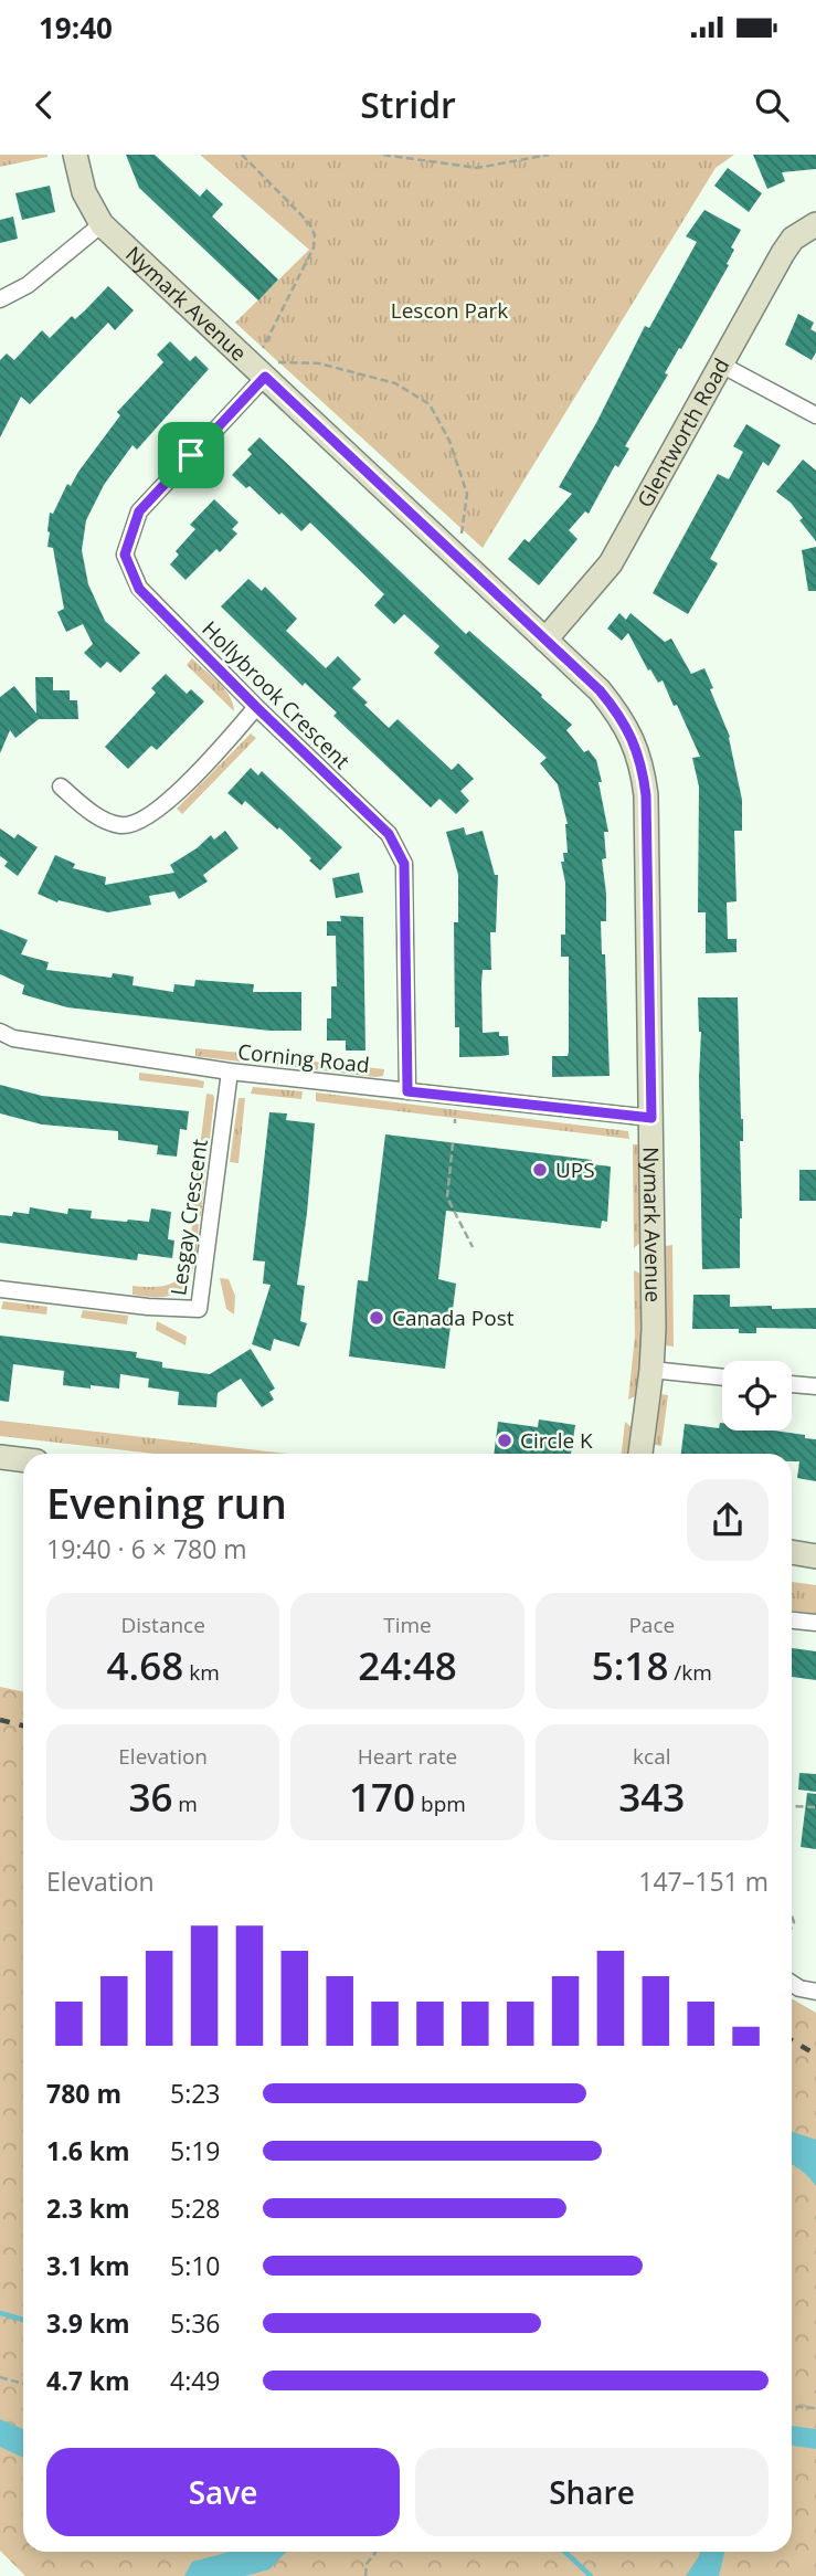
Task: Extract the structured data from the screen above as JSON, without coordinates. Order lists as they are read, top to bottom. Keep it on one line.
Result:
{"streets":{"street":["Nymark Avenue","Glentworth Road","Hollybrook Crescent","Corning Road","Lesgay Crescent"]},"crossings":[["Nymark Avenue","Glentworth Road"],["Nymark Avenue","Hollybrook Crescent"],["Nymark Avenue","Corning Road"],["Hollybrook Crescent","Corning Road"],["Corning Road","Lesgay Crescent"]],"parks":["Lescon Park"],"places":["UPS","Canada Post","Circle K"],"page":{"status":"19:40","header":"Stridr","heading":["Evening run","19:40 · 6 × 780 m"],"stats":[["Distance","4.68 km"],["Time","24:48"],["Pace","5:18 /km"],["Elevation","36 m"],["Heart rate","170 bpm"],["kcal","343"]],"chart":["Elevation","147–151 m"],"list":[{"name":"780 m","note":"5:23"},{"name":"1.6 km","note":"5:19"},{"name":"2.3 km","note":"5:28"},{"name":"3.1 km","note":"5:10"},{"name":"3.9 km","note":"5:36"},{"name":"4.7 km","note":"4:49"}],"buttons":["Save","Share"]}}
